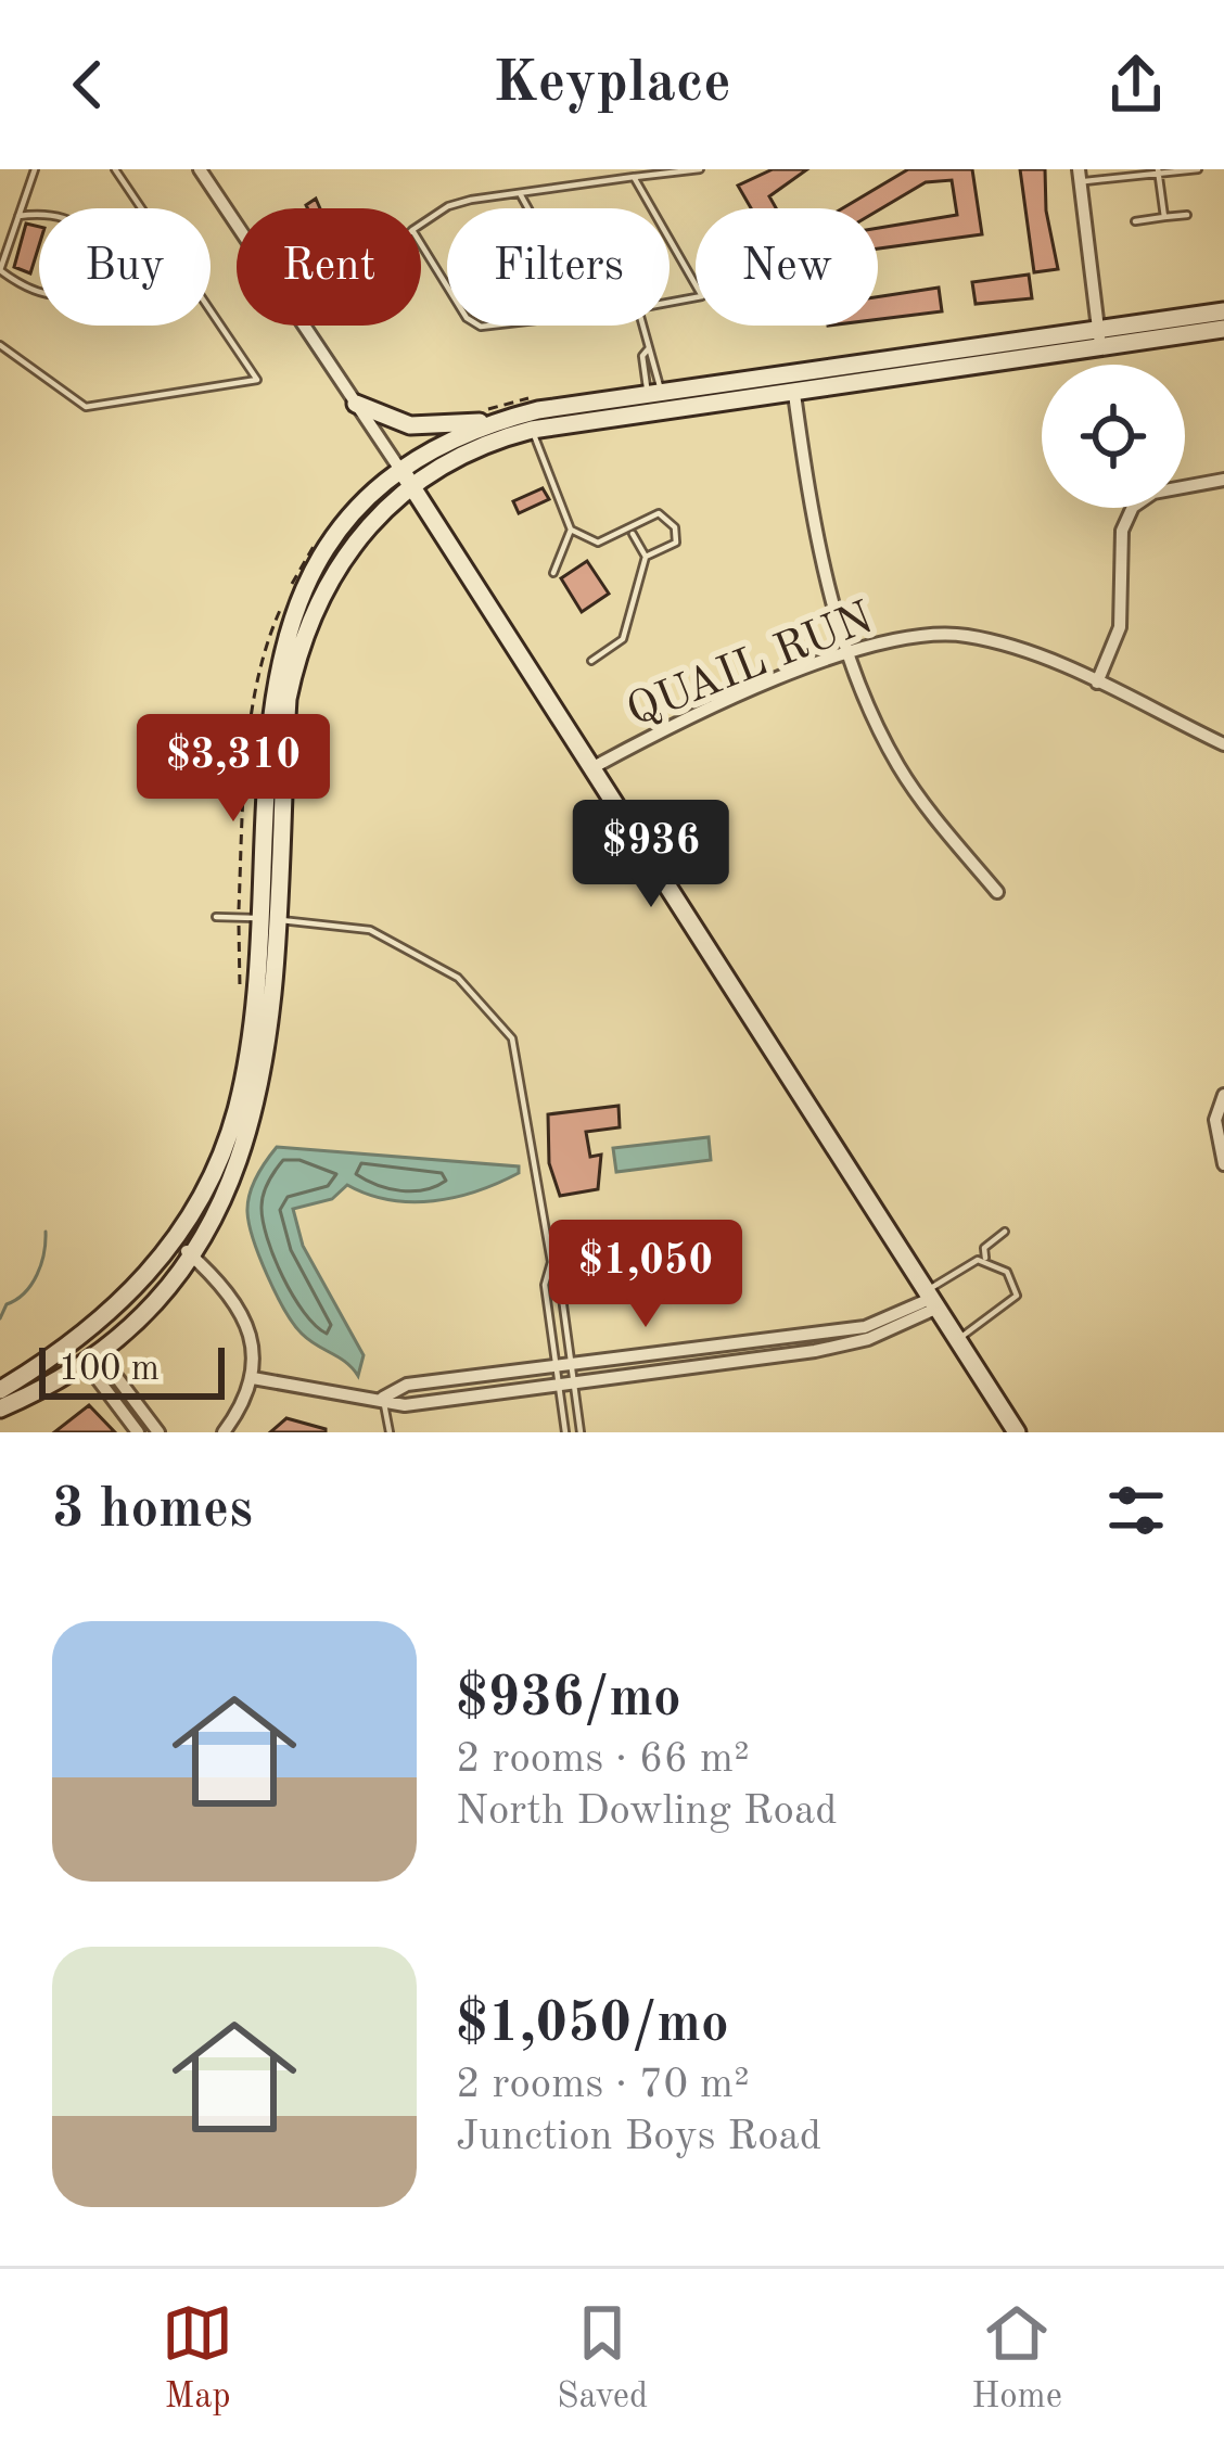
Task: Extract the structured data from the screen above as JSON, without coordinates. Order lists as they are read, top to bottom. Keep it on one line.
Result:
{"streets":{"street":["QUAIL RUN"]},"scale_bar":"100 m","page":{"header":"Keyplace","chip":["Buy","Rent","Filters","New"],"price":["$3,310","$936","$1,050"],"scale":"100 m","heading":"3 homes","list":[{"name":"$936/mo","note":"2 rooms · 66 m² · North Dowling Road"},{"name":"$1,050/mo","note":"2 rooms · 70 m² · Junction Boys Road"}],"tabs":["Map","Saved","Home"]}}
